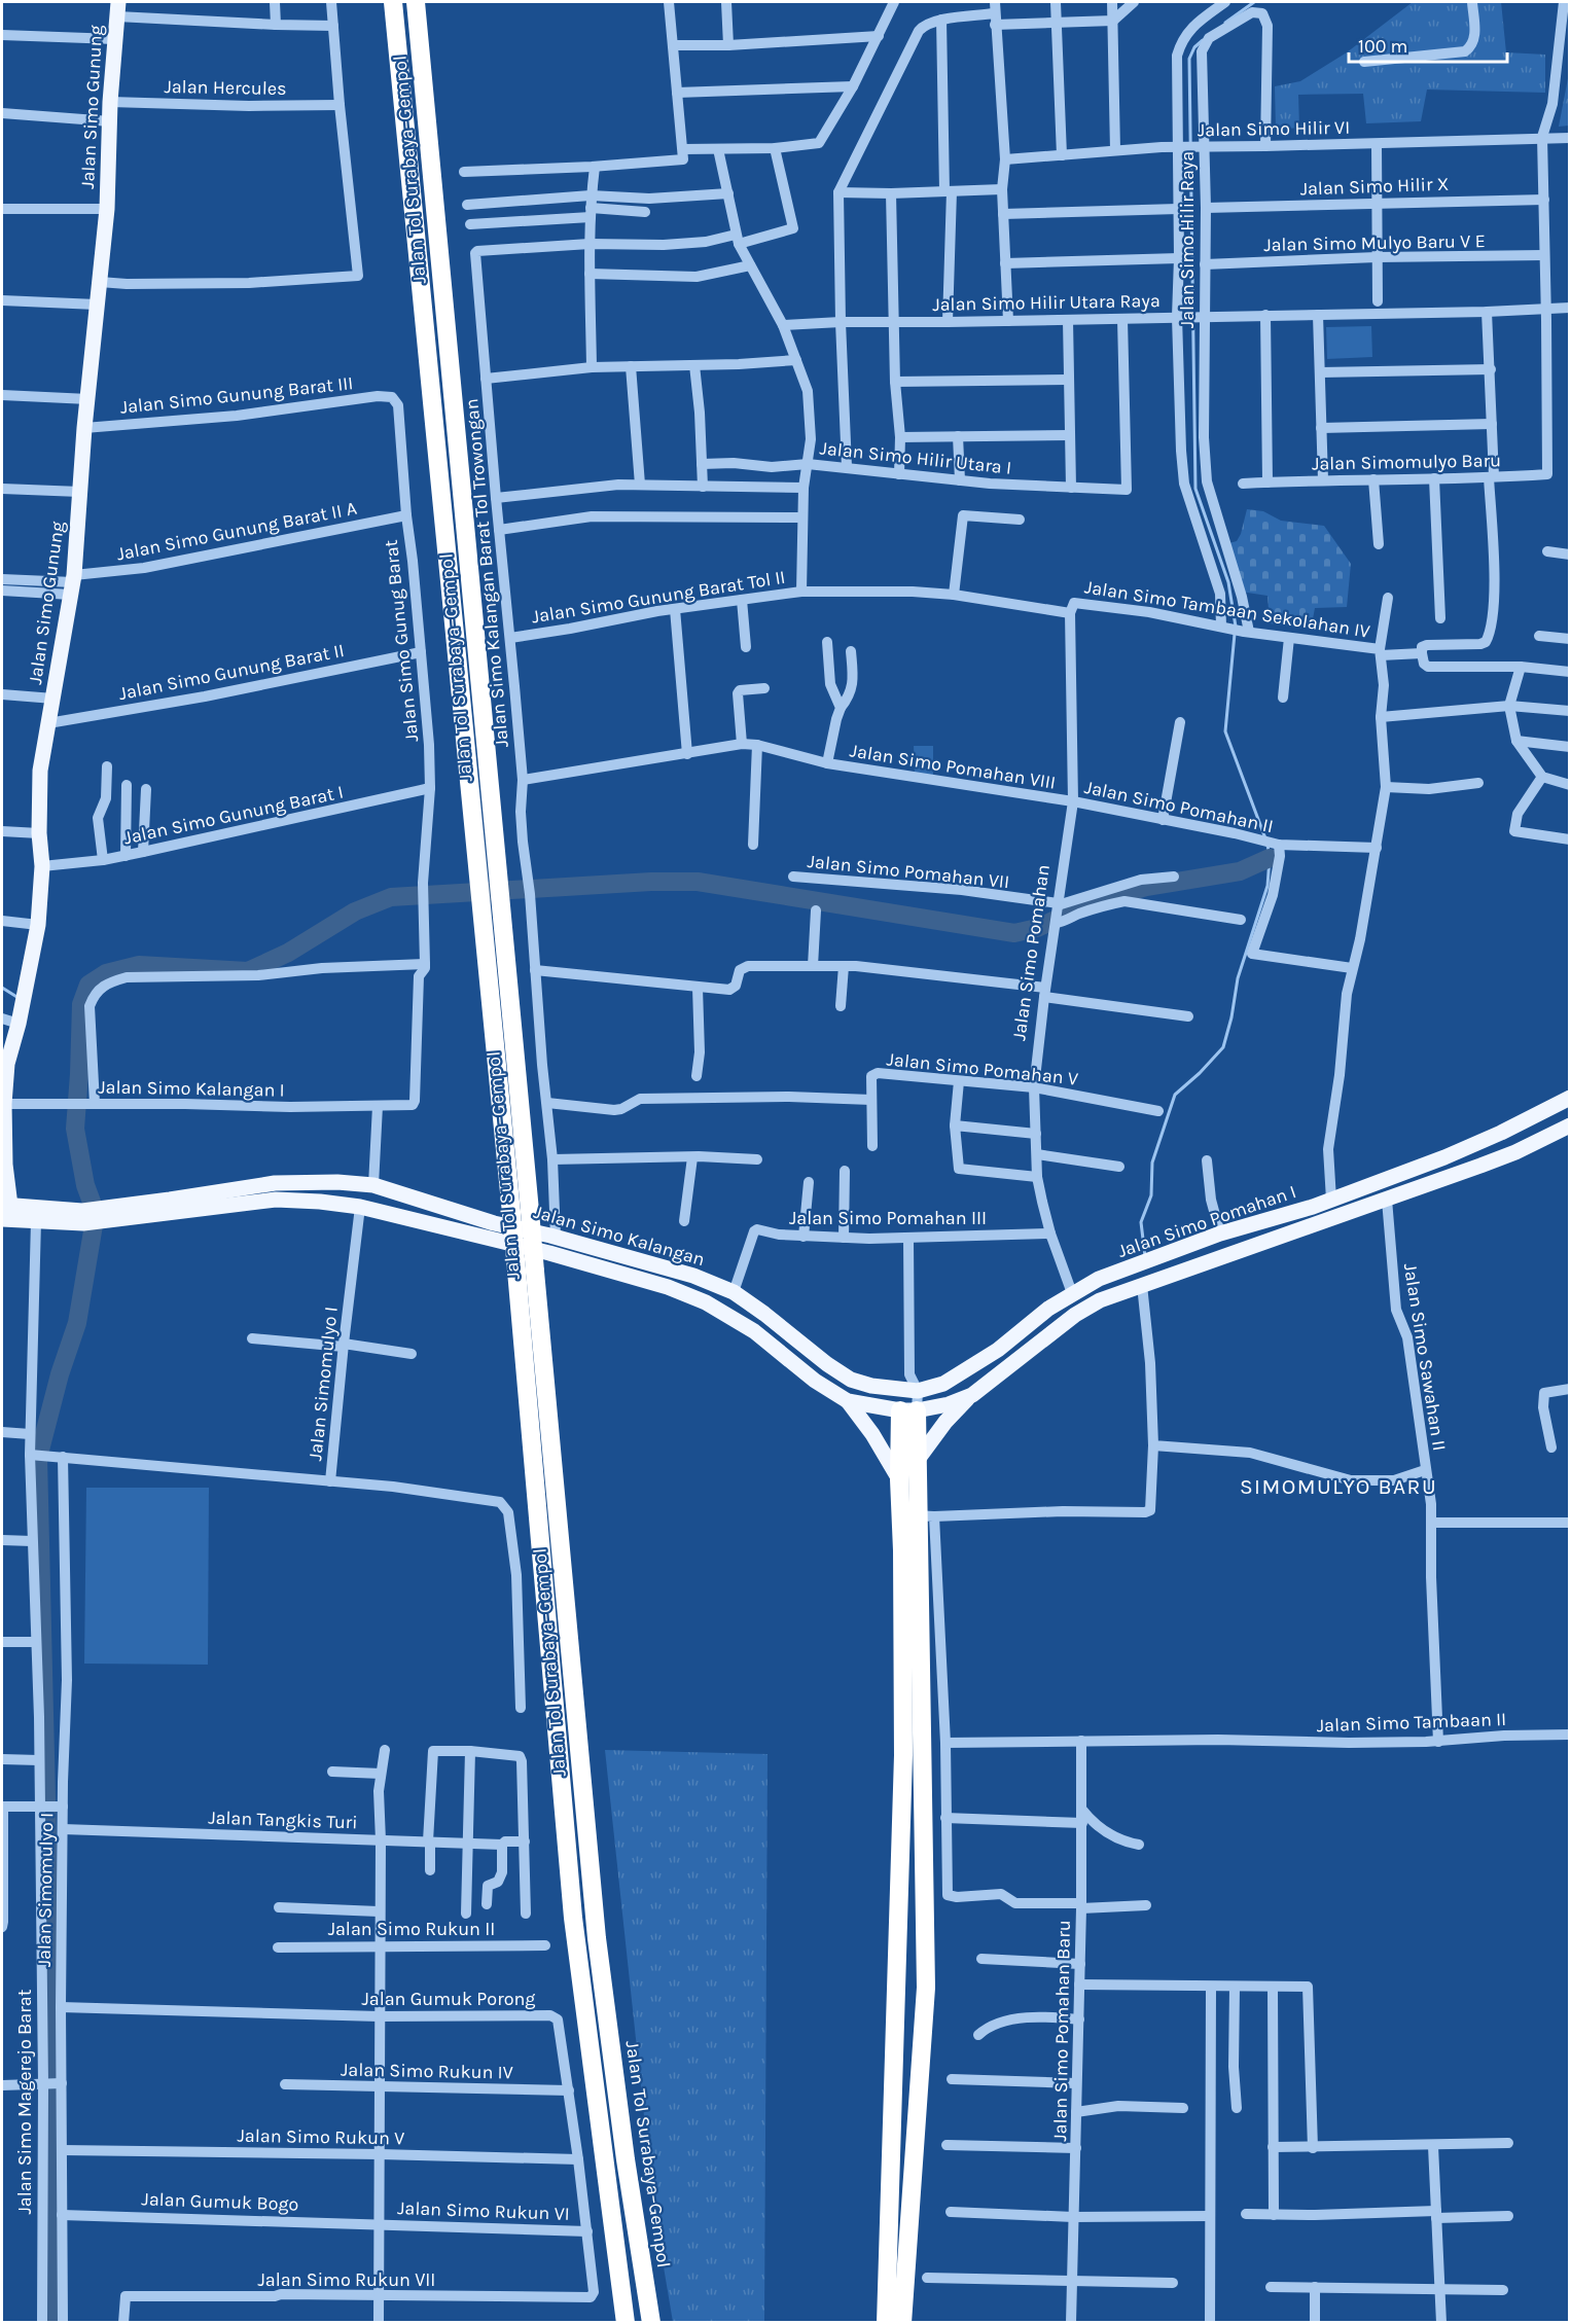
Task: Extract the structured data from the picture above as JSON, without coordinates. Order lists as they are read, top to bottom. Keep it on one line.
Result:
{"streets":{"highway":["Jalan Tol Surabaya–Gempol"],"main road":["Jalan Simo Gunung","Jalan Simo Pomahan I","Jalan Simo Kalangan"],"street":["Jalan Hercules","Jalan Simo Hilir VI","Jalan Simo Hilir X","Jalan Simo Hilir Raya","Jalan Simo Mulyo Baru V E","Jalan Simo Hilir Utara Raya","Jalan Simo Gunung Barat III","Jalan Simo Hilir Utara I","Jalan Simomulyo Baru","Jalan Simo Gunung Barat II A","Jalan Simo Kalangan Barat Tol Trowongan","Jalan Simo Gunung Barat Tol II","Jalan Simo Tambaan Sekolahan IV","Jalan Simo Gunug Barat","Jalan Simo Gunung Barat II","Jalan Simo Pomahan VIII","Jalan Simo Pomahan II","Jalan Simo Gunung Barat I","Jalan Simo Pomahan VII","Jalan Simo Pomahan","Jalan Simo Pomahan V","Jalan Simo Kalangan I","Jalan Simo Pomahan III","Jalan Simo Sawahan II","Jalan Simomulyo I","Jalan Simo Tambaan II","Jalan Tangkis Turi","Jalan Simo Rukun II","Jalan Gumuk Porong","Jalan Simo Pomahan Baru","Jalan Simo Rukun IV","Jalan Simo Magerejo Barat","Jalan Simo Rukun V","Jalan Gumuk Bogo","Jalan Simo Rukun VI","Jalan Simo Rukun VII"]},"crossings":[["Jalan Hercules","Jalan Simo Gunung"],["Jalan Simo Gunung","Jalan Simo Gunung Barat III"],["Jalan Simo Gunung","Jalan Simo Gunung Barat II A"],["Jalan Simo Gunung","Jalan Simo Gunung Barat II"],["Jalan Simo Gunung","Jalan Simo Gunung Barat I"],["Jalan Simo Gunung","Jalan Simo Kalangan I"],["Jalan Simo Hilir VI","Jalan Simo Hilir Raya"],["Jalan Simo Hilir X","Jalan Simo Hilir Raya"],["Jalan Simo Hilir Raya","Jalan Simo Mulyo Baru V E"],["Jalan Simo Hilir Raya","Jalan Simo Hilir Utara Raya"],["Jalan Simo Hilir Raya","Jalan Simo Tambaan Sekolahan IV"],["Jalan Simo Hilir Utara Raya","Jalan Simo Hilir Utara I"],["Jalan Simo Hilir Utara Raya","Jalan Simomulyo Baru"],["Jalan Simo Gunung Barat III","Jalan Simo Gunug Barat"],["Jalan Simomulyo Baru","Jalan Simo Tambaan Sekolahan IV"],["Jalan Simo Gunung Barat II A","Jalan Simo Gunug Barat"],["Jalan Simo Kalangan Barat Tol Trowongan","Jalan Simo Gunung Barat Tol II"],["Jalan Simo Kalangan Barat Tol Trowongan","Jalan Simo Pomahan VIII"],["Jalan Simo Kalangan Barat Tol Trowongan","Jalan Simo Kalangan"],["Jalan Simo Gunung Barat Tol II","Jalan Simo Tambaan Sekolahan IV"],["Jalan Simo Gunung Barat Tol II","Jalan Simo Pomahan"],["Jalan Simo Tambaan Sekolahan IV","Jalan Simo Pomahan"],["Jalan Simo Gunug Barat","Jalan Simo Gunung Barat II"],["Jalan Simo Gunug Barat","Jalan Simo Gunung Barat I"],["Jalan Simo Gunug Barat","Jalan Simo Kalangan I"],["Jalan Simo Pomahan VIII","Jalan Simo Pomahan II"],["Jalan Simo Pomahan VIII","Jalan Simo Pomahan"],["Jalan Simo Pomahan II","Jalan Simo Pomahan"],["Jalan Simo Pomahan VII","Jalan Simo Pomahan"],["Jalan Simo Pomahan","Jalan Simo Pomahan V"],["Jalan Simo Pomahan","Jalan Simo Pomahan III"],["Jalan Simo Pomahan","Jalan Simo Pomahan I"],["Jalan Simo Pomahan III","Jalan Simo Kalangan"],["Jalan Simo Pomahan I","Jalan Simo Kalangan"],["Jalan Simo Kalangan","Jalan Simomulyo I"],["Jalan Simo Sawahan II","Jalan Simo Tambaan II"],["Jalan Simomulyo I","Jalan Tangkis Turi"],["Jalan Simomulyo I","Jalan Gumuk Porong"],["Jalan Simomulyo I","Jalan Simo Magerejo Barat"],["Jalan Simomulyo I","Jalan Simo Rukun V"],["Jalan Simomulyo I","Jalan Gumuk Bogo"],["Jalan Simo Tambaan II","Jalan Simo Pomahan Baru"],["Jalan Gumuk Porong","Jalan Simo Rukun IV"],["Jalan Gumuk Porong","Jalan Simo Rukun V"],["Jalan Gumuk Porong","Jalan Simo Rukun VI"],["Jalan Gumuk Porong","Jalan Simo Rukun VII"],["Jalan Gumuk Bogo","Jalan Simo Rukun VI"]],"districts":["SIMOMULYO BARU"],"scale_bar":"100 m"}
